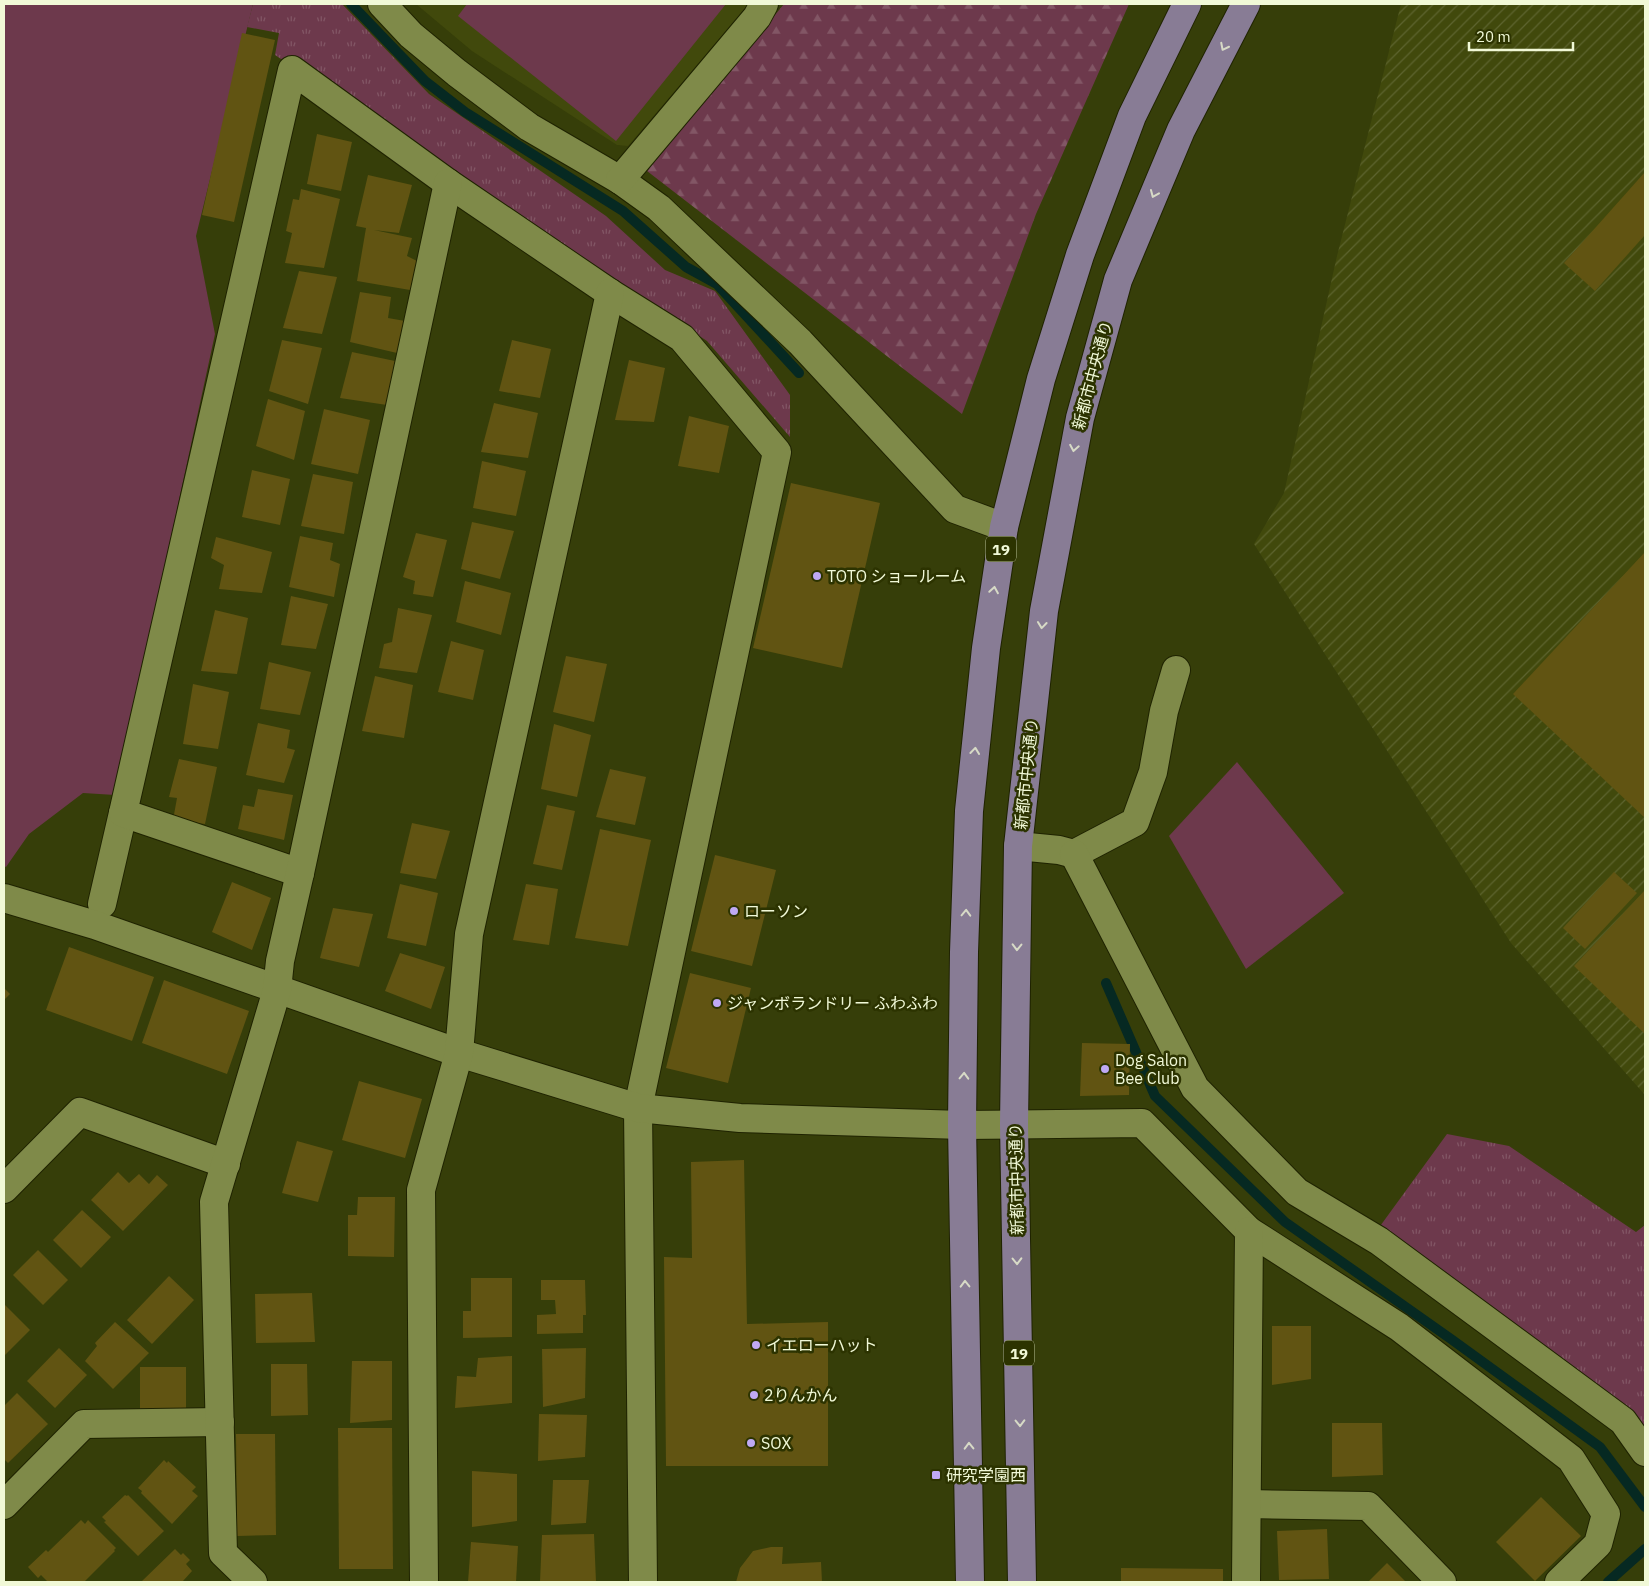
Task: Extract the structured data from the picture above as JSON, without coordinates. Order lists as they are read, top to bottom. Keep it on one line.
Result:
{"streets":{"main road":["新都市中央通り","19"]},"places":{"other":["TOTO ショールーム","ローソン","ジャンボランドリー ふわふわ","Dog Salon Bee Club","イエローハット","2りんかん","SOX"],"transit":["研究学園西"]},"scale_bar":"20 m"}
